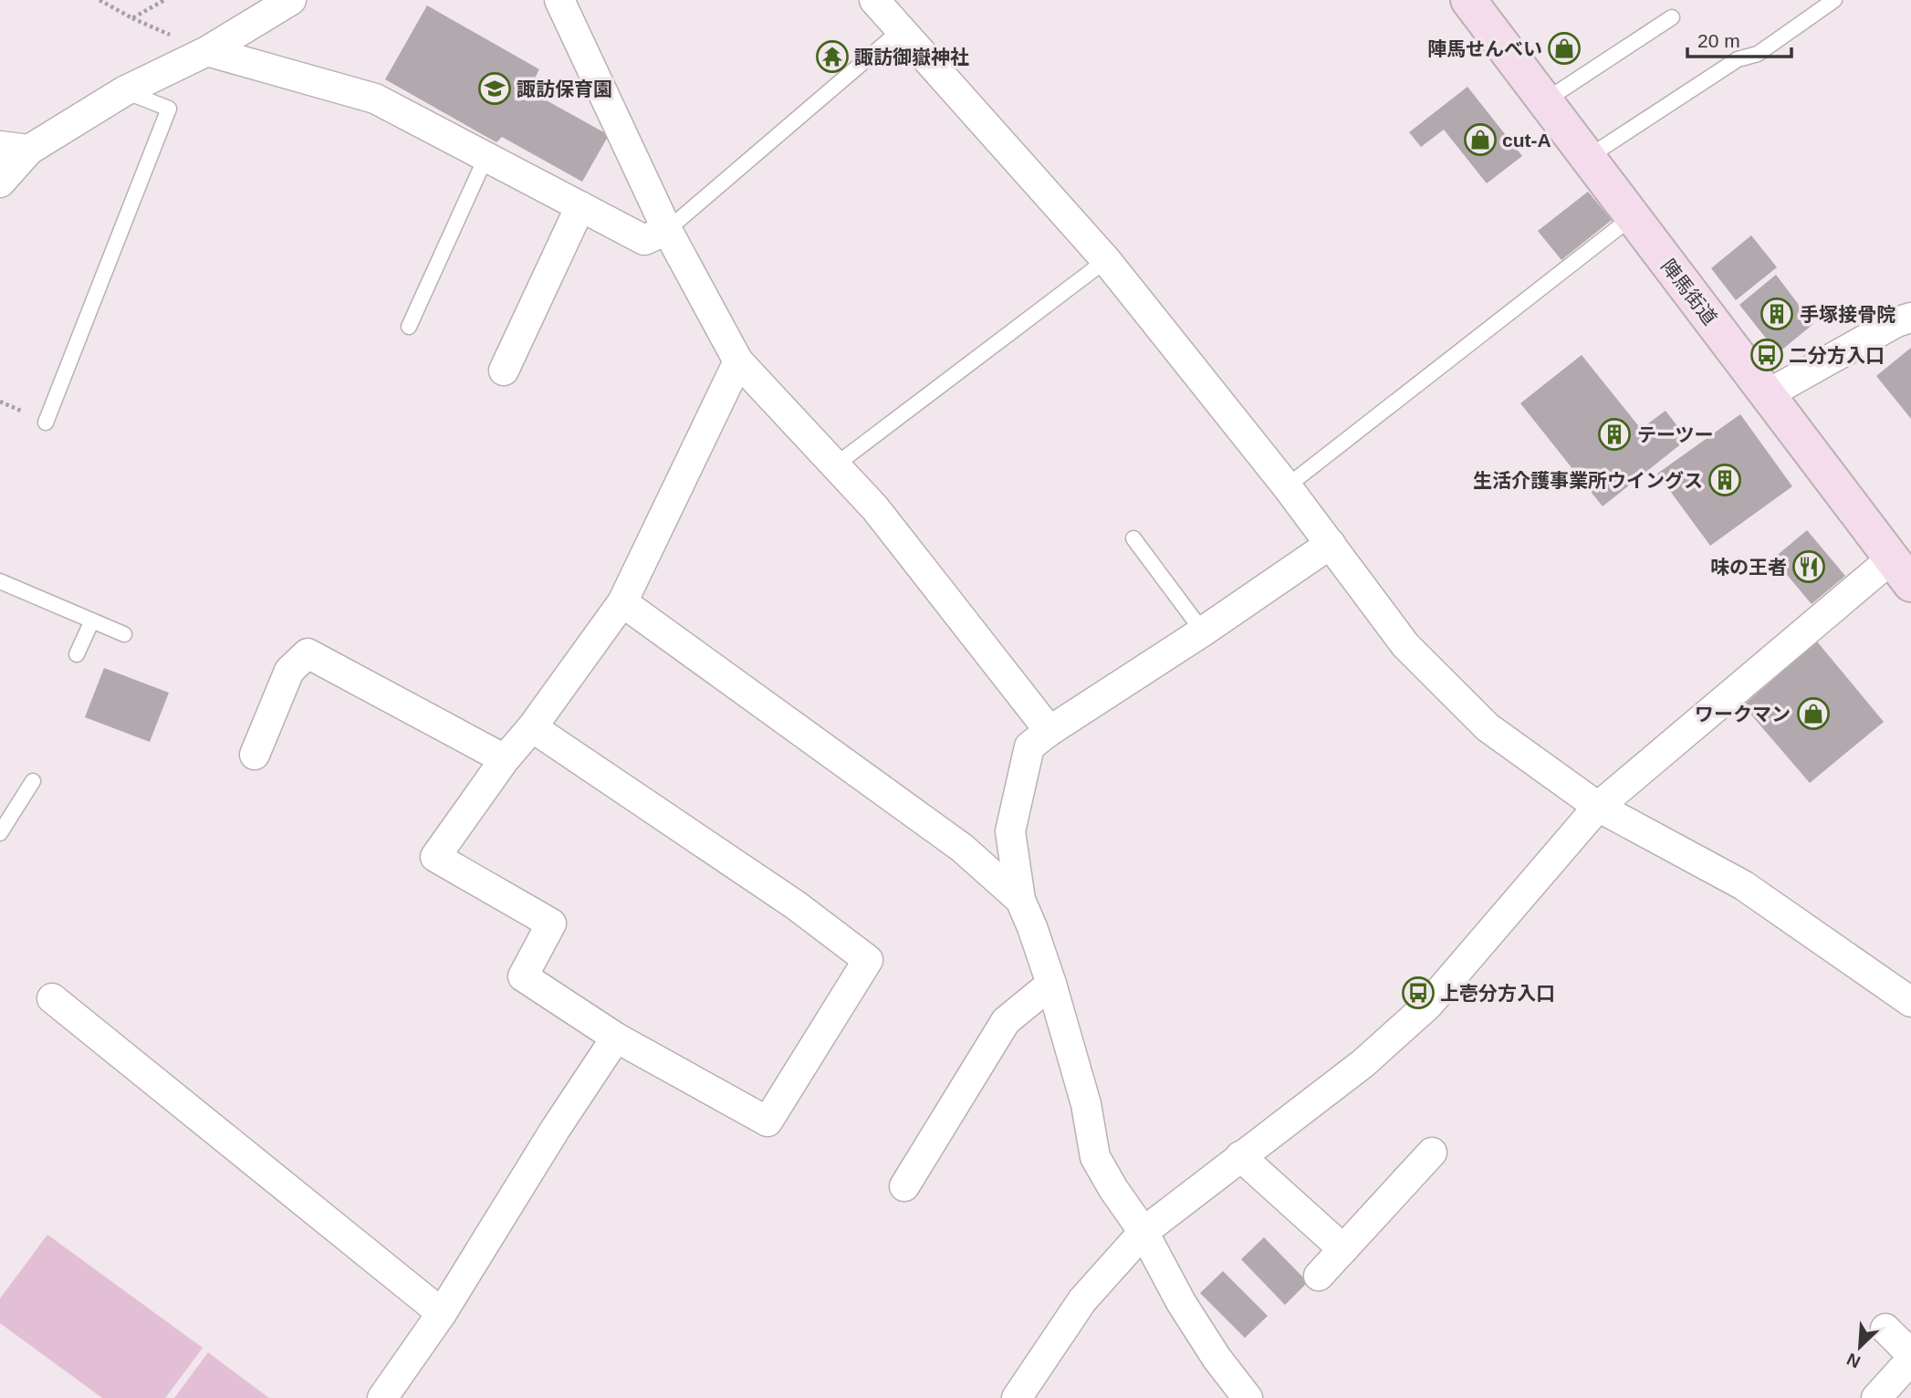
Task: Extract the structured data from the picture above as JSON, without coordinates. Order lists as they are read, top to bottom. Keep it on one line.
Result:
{"streets":{"main road":["陣馬街道"]},"places":{"shop":["陣馬せんべい","cut-A","ワークマン"],"temple":["諏訪御嶽神社"],"school or university":["諏訪保育園"],"building":["手塚接骨院","テーツー","生活介護事業所ウイングス"],"bus stop":["二分方入口","上壱分方入口"],"restaurant":["味の王者"]},"scale_bar":"20 m","north":"bottom left"}
